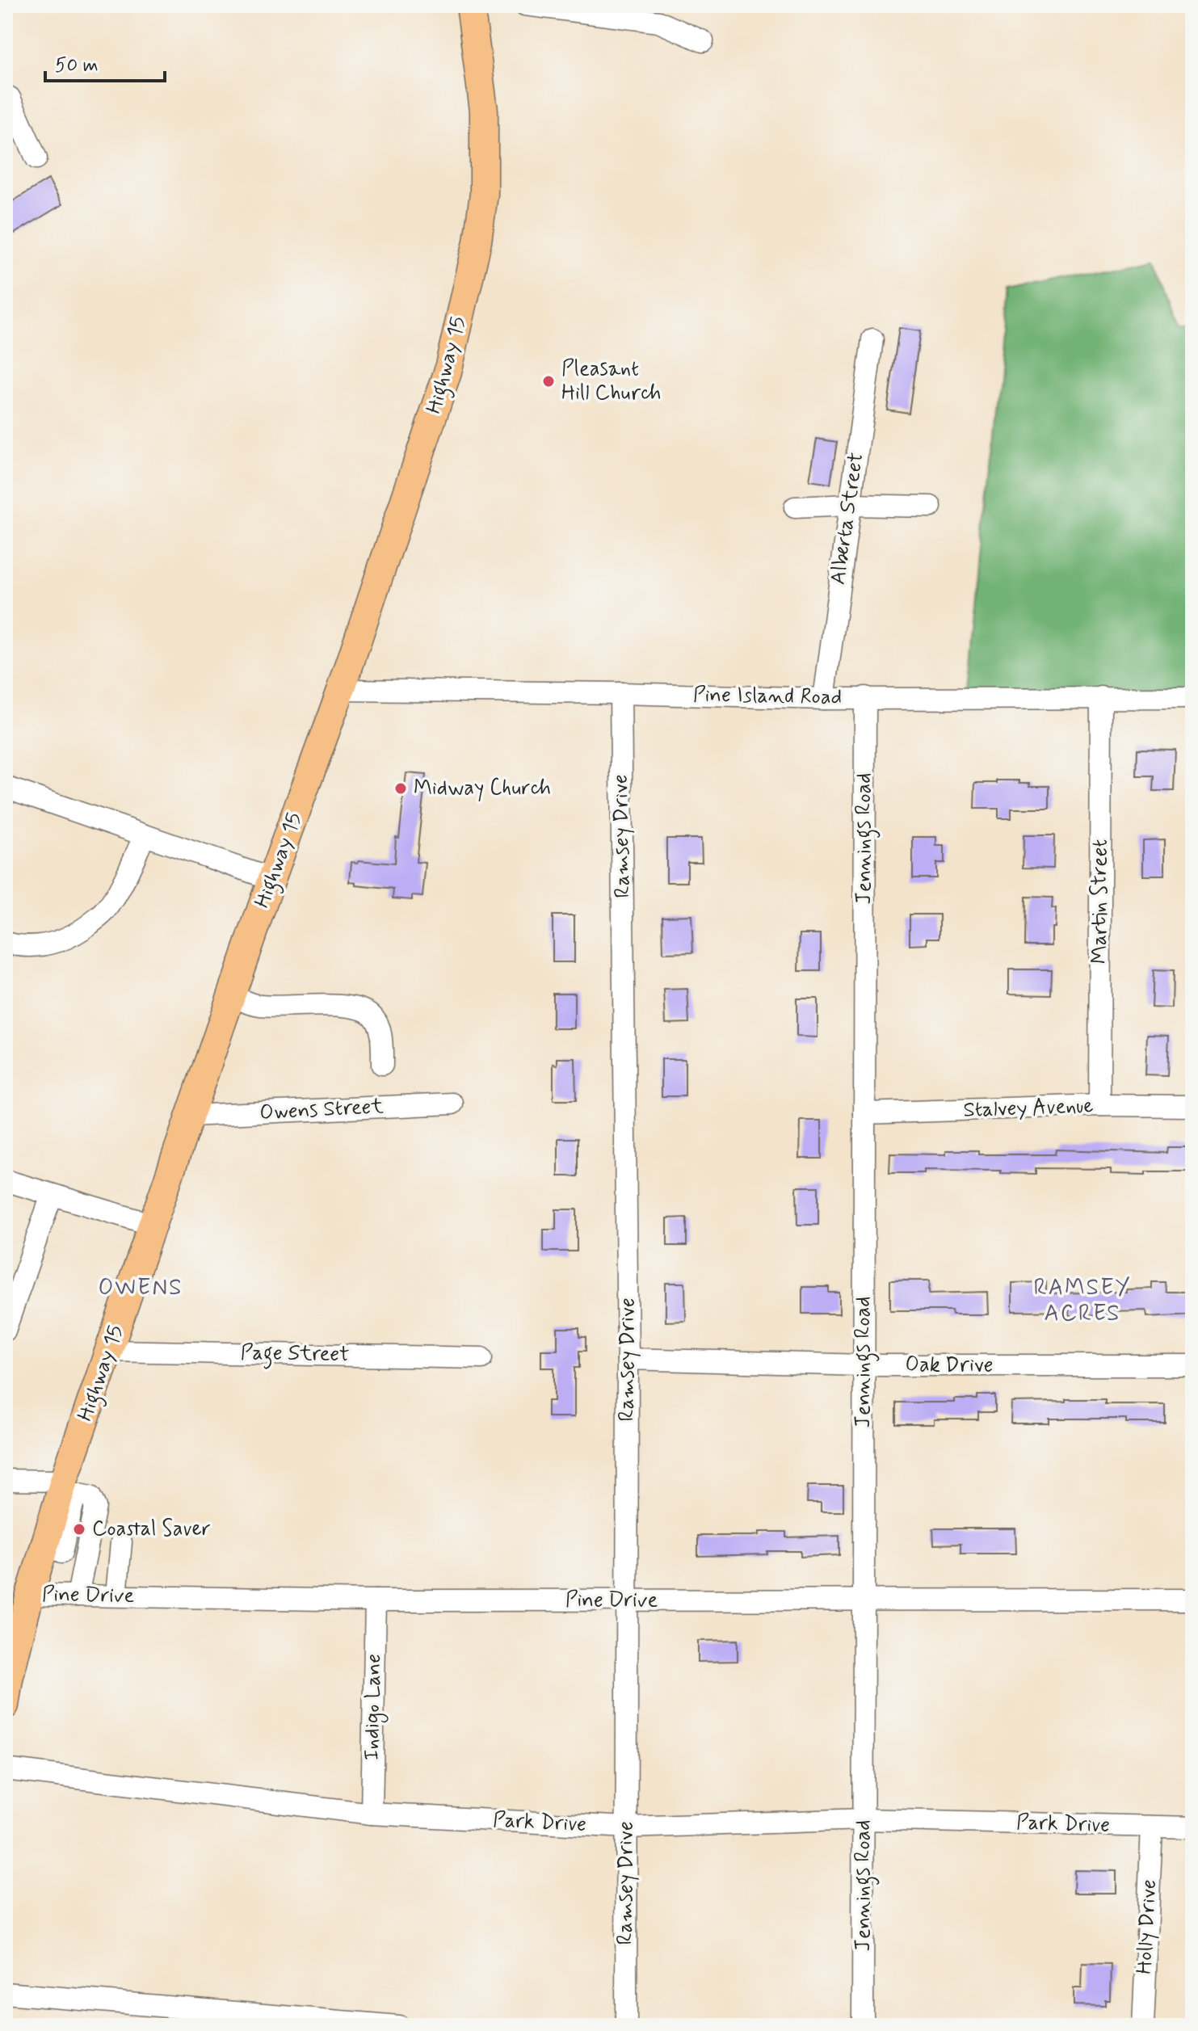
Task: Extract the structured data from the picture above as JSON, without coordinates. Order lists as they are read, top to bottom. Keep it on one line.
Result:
{"streets":{"main road":["Highway 15"],"street":["Alberta Street","Pine Island Road","Ramsey Drive","Jennings Road","Martin Street","Stalvey Avenue","Owens Street","Page Street","Oak Drive","Pine Drive","Indigo Lane","Park Drive","Holly Drive"]},"crossings":[["Highway 15","Pine Island Road"],["Highway 15","Owens Street"],["Highway 15","Page Street"],["Highway 15","Pine Drive"],["Alberta Street","Pine Island Road"],["Pine Island Road","Ramsey Drive"],["Pine Island Road","Jennings Road"],["Pine Island Road","Martin Street"],["Ramsey Drive","Oak Drive"],["Ramsey Drive","Pine Drive"],["Ramsey Drive","Park Drive"],["Jennings Road","Stalvey Avenue"],["Jennings Road","Oak Drive"],["Jennings Road","Pine Drive"],["Jennings Road","Park Drive"],["Martin Street","Stalvey Avenue"],["Pine Drive","Indigo Lane"],["Indigo Lane","Park Drive"],["Park Drive","Holly Drive"]],"districts":["OWENS","RAMSEY ACRES"],"places":["Pleasant Hill Church","Midway Church","Coastal Saver"],"scale_bar":"50 m"}
